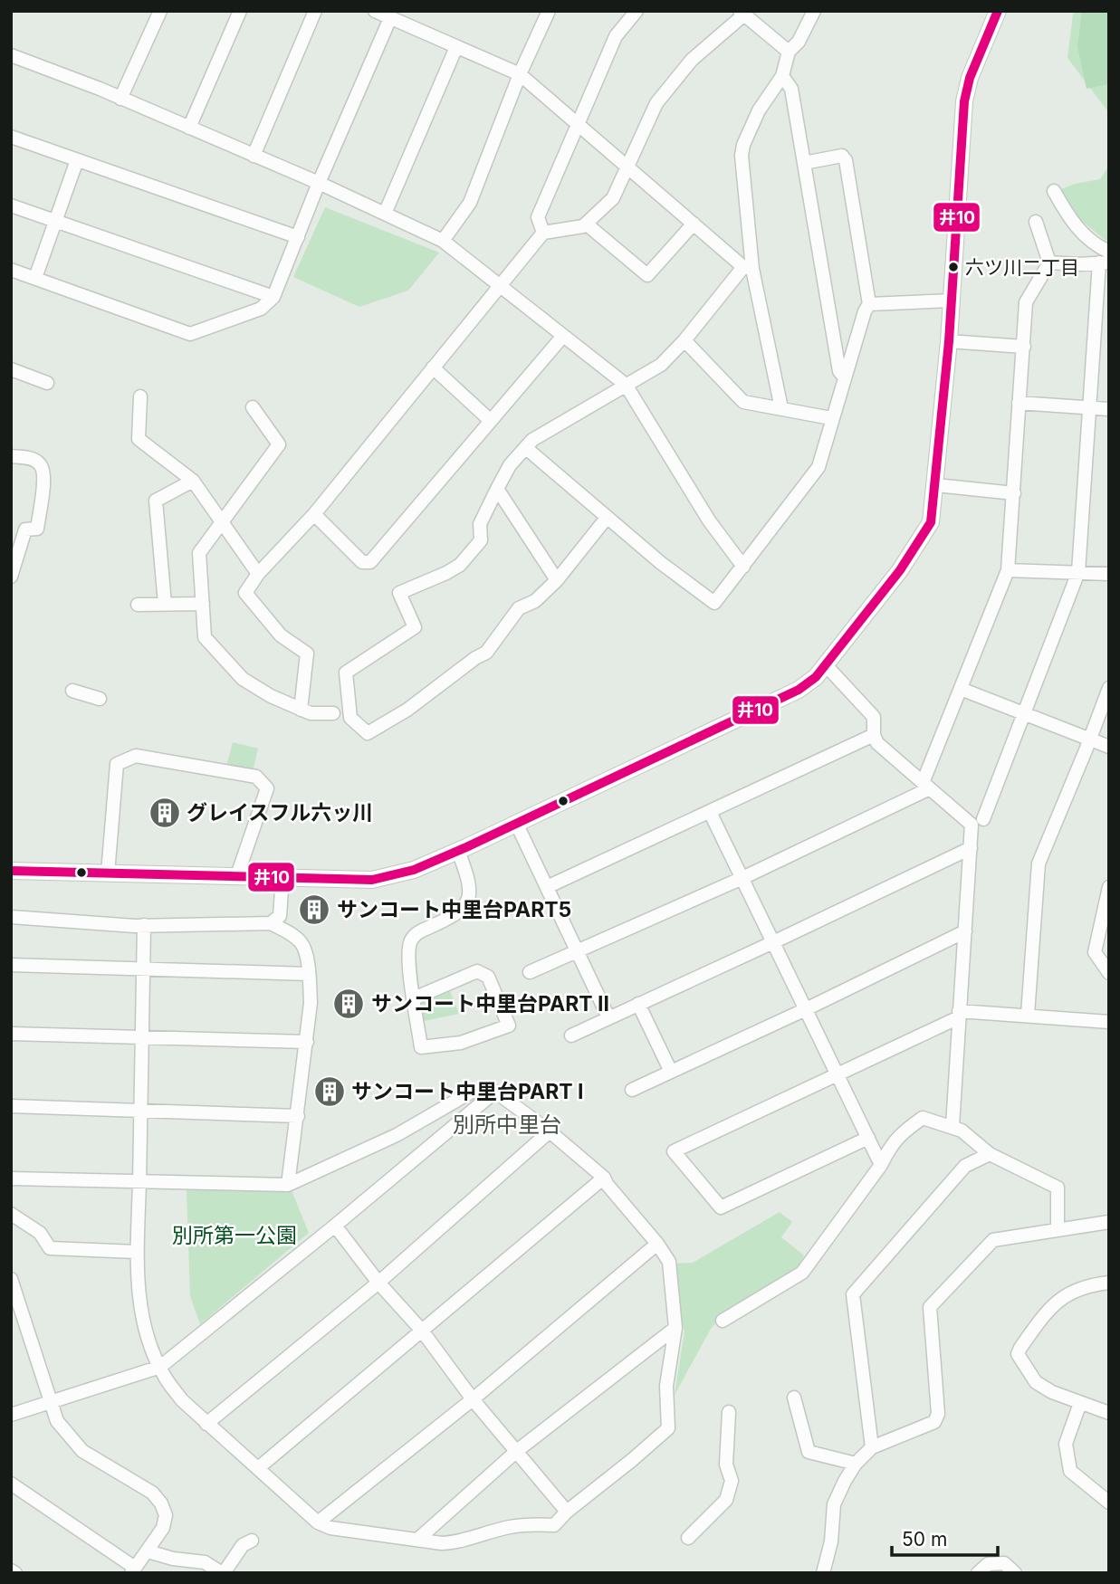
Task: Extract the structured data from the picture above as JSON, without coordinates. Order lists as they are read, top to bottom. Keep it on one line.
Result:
{"districts":["別所中里台"],"parks":["別所第一公園"],"places":{"other":["六ツ川二丁目"],"building":["グレイスフル六ッ川","サンコート中里台PART5","サンコート中里台PART II","サンコート中里台PART I"]},"lines":["transit line 井10"],"scale_bar":"50 m"}
